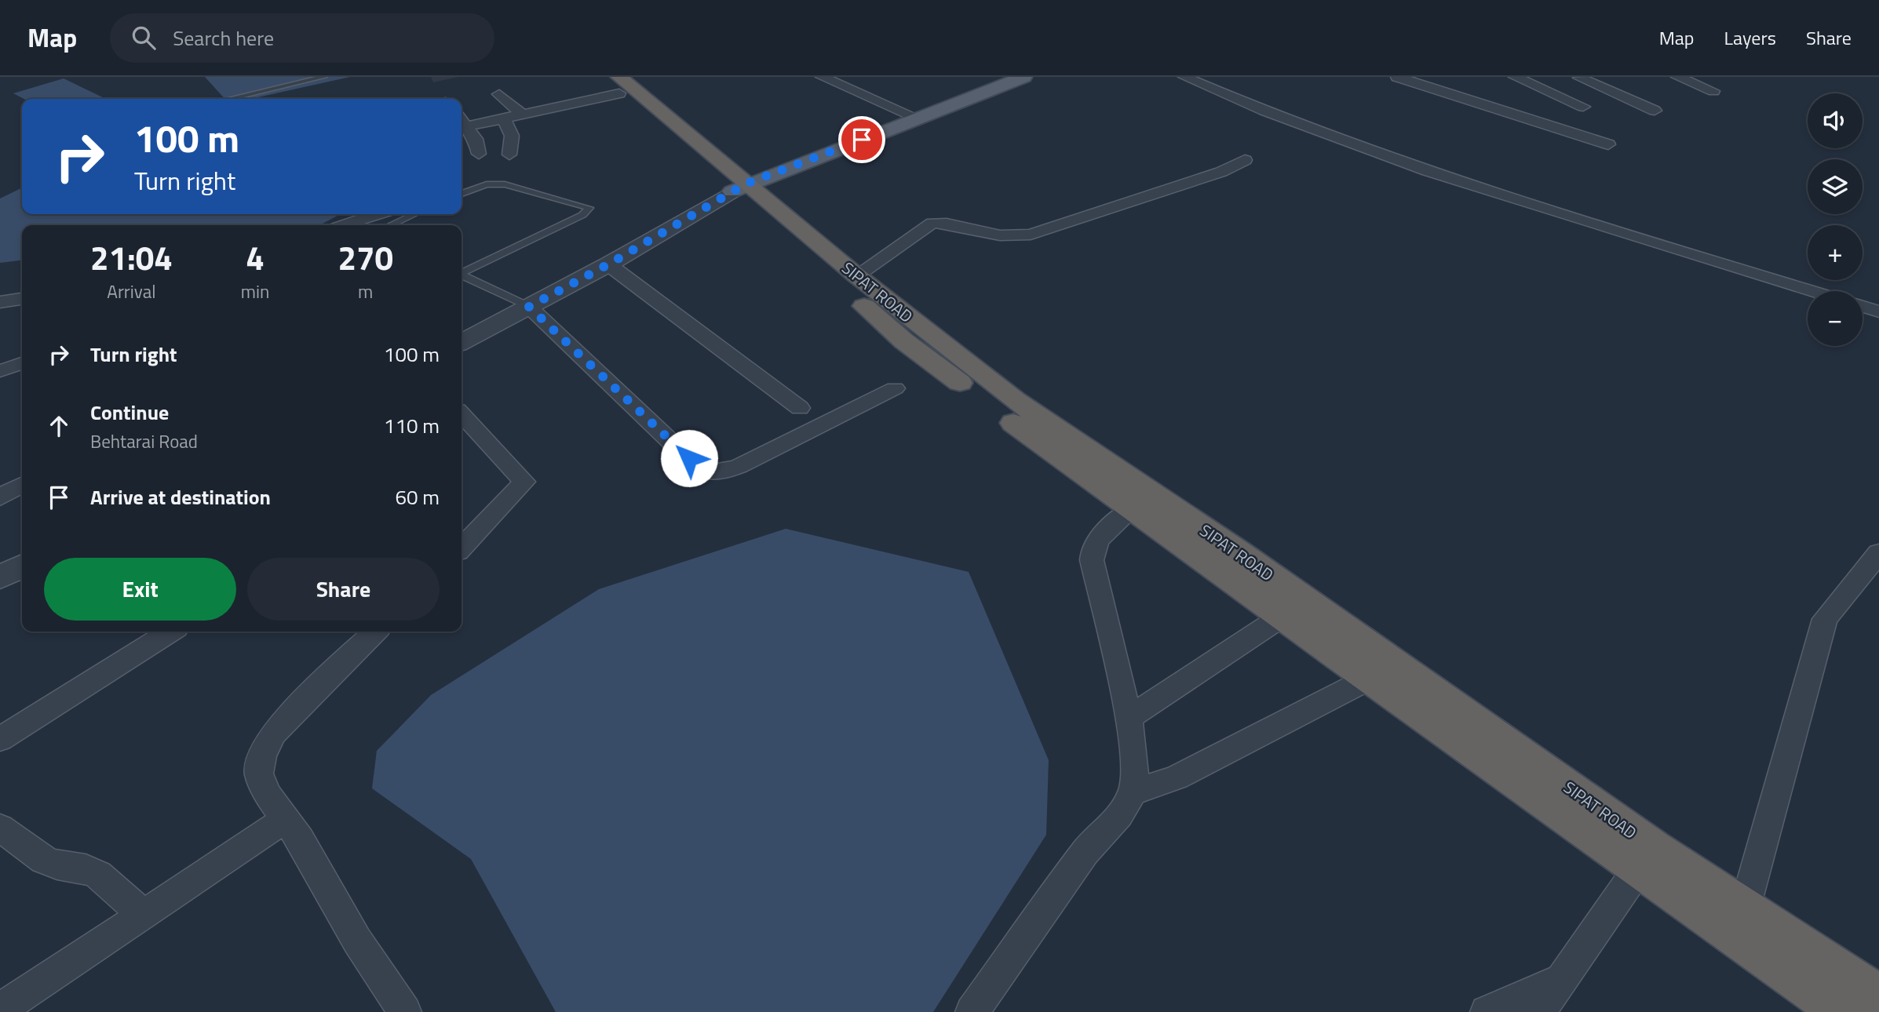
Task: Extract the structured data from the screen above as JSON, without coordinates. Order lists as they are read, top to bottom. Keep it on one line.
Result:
{"streets":{"highway":["SIPAT ROAD"]},"page":{"header":"Map","search":"Search here","nav":["Map","Layers","Share"],"map_buttons":["+","−"],"turn":["100 m","Turn right"],"eta":["21:04","Arrival","4","min","270","m"],"list":[{"name":"Turn right","value":"100 m"},{"name":"Continue","note":"Behtarai Road","value":"110 m"},{"name":"Arrive at destination","value":"60 m"}],"buttons":["Exit","Share"]}}
